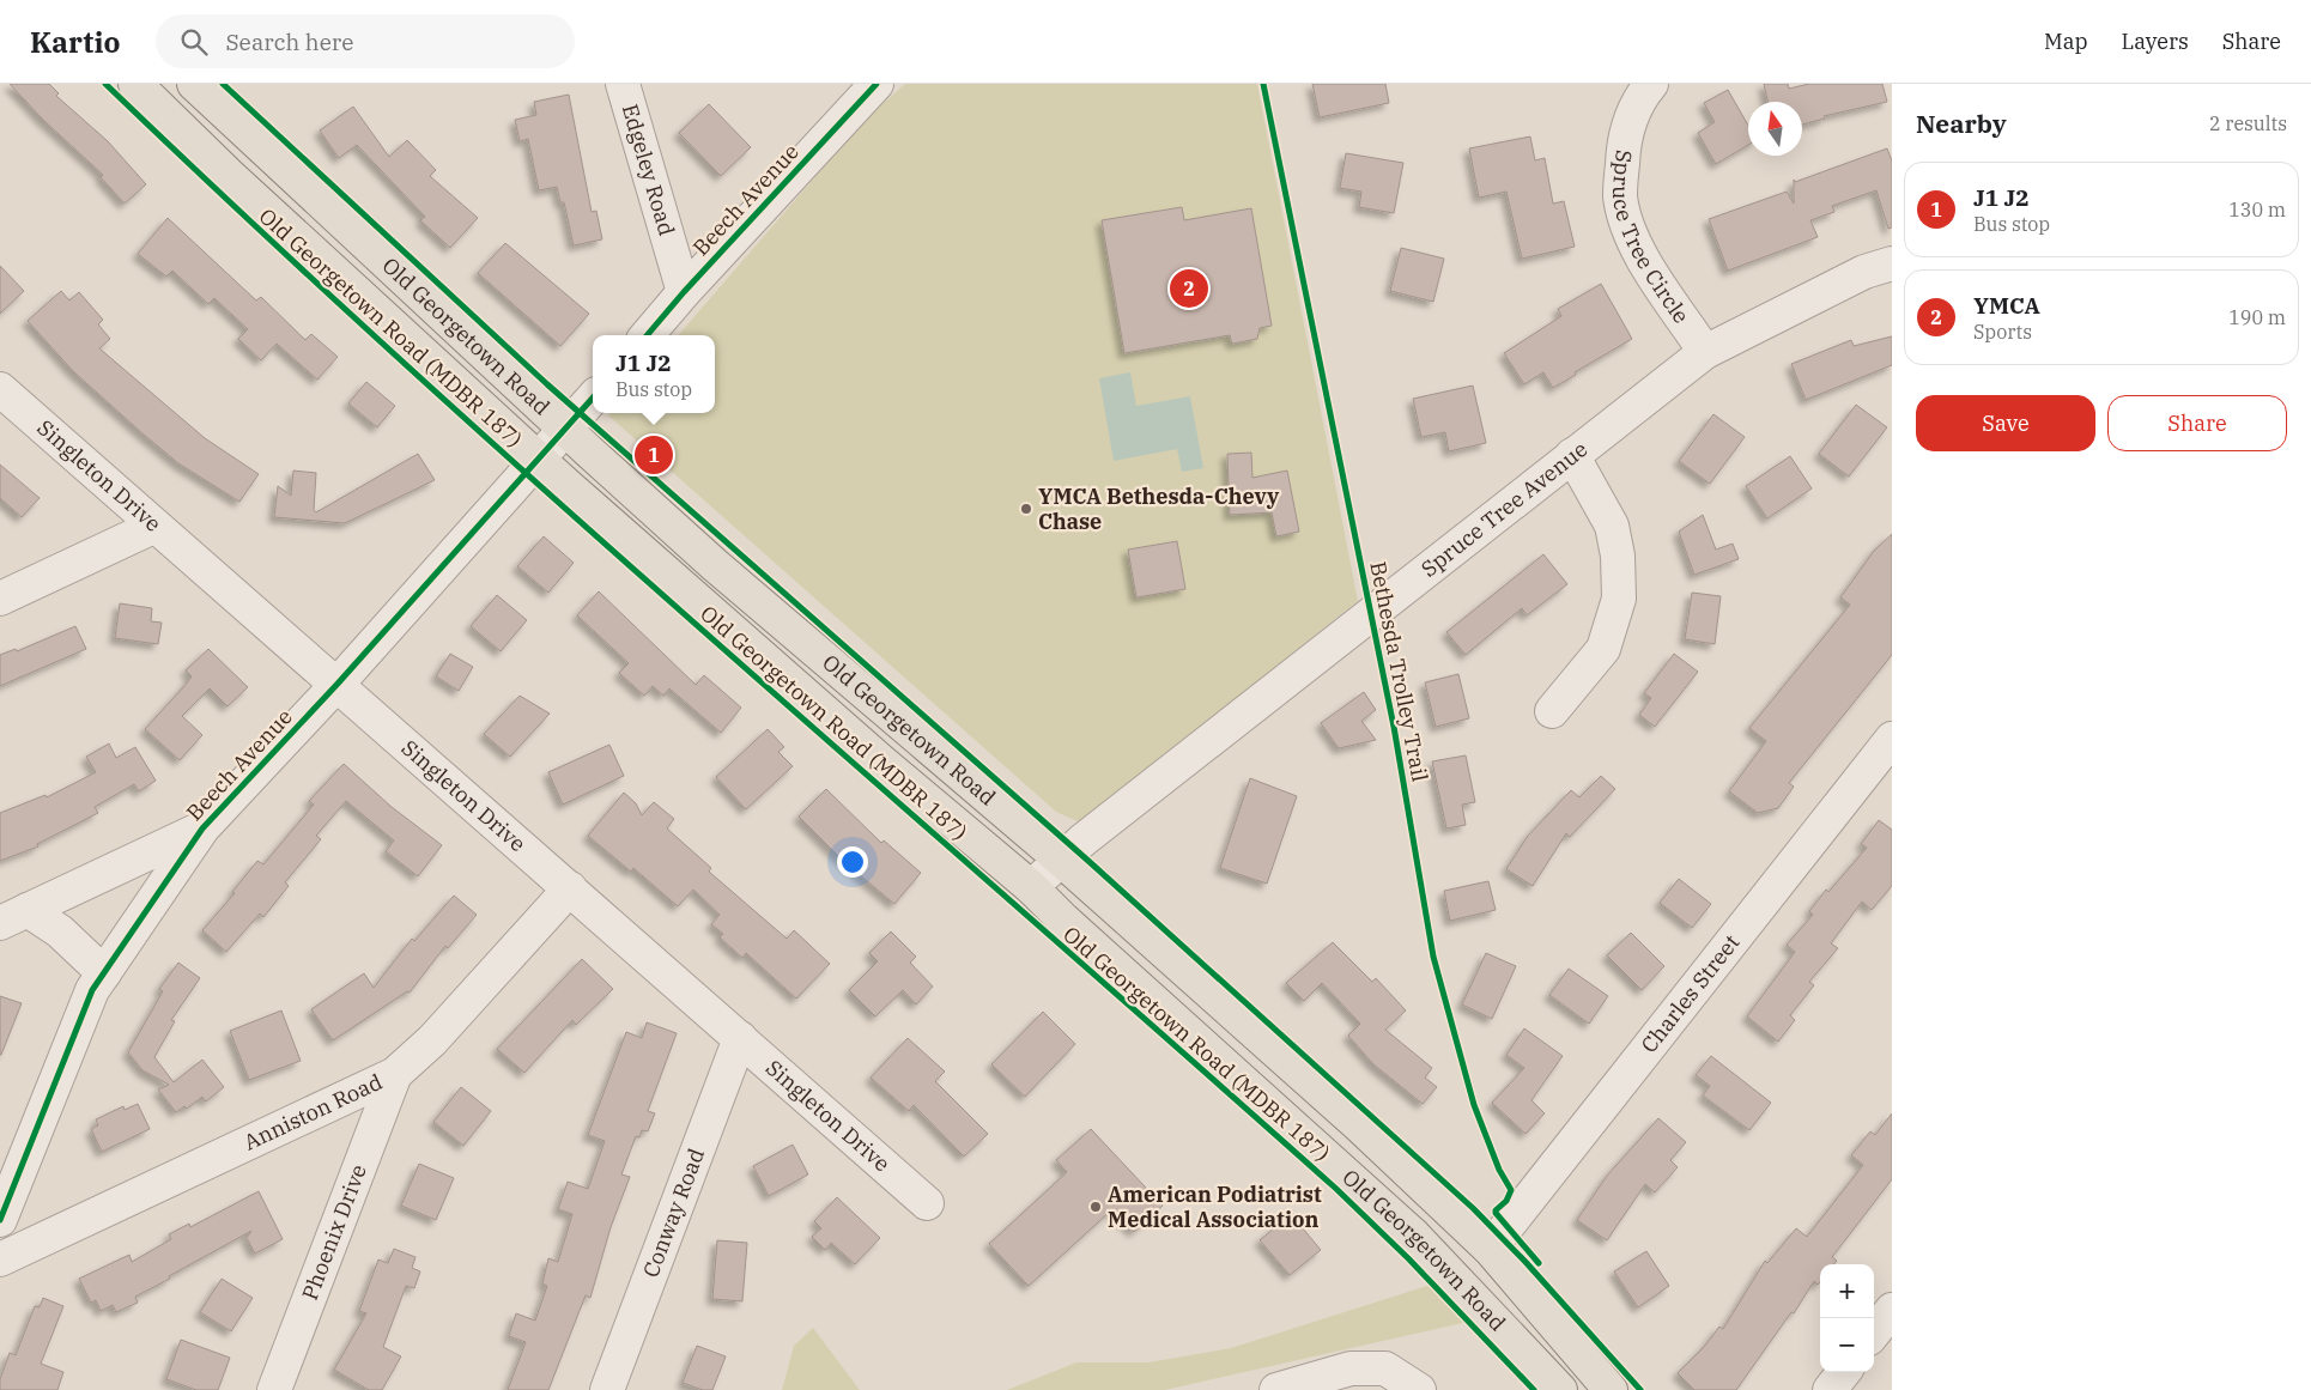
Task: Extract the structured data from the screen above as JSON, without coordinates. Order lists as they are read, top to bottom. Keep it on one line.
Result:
{"streets":{"main road":["Old Georgetown Road"],"street":["Edgeley Road","Beech Avenue","Spruce Tree Circle","Singleton Drive","Spruce Tree Avenue","Charles Street","Anniston Road","Conway Road","Phoenix Drive"],"cycle path":["Old Georgetown Road (MDBR 187)","Bethesda Trolley Trail"]},"crossings":[["Edgeley Road","Beech Avenue"],["Beech Avenue","Old Georgetown Road"],["Beech Avenue","Singleton Drive"],["Spruce Tree Circle","Spruce Tree Avenue"],["Old Georgetown Road","Spruce Tree Avenue"],["Old Georgetown Road","Charles Street"],["Singleton Drive","Anniston Road"],["Singleton Drive","Conway Road"],["Anniston Road","Phoenix Drive"]],"places":["YMCA Bethesda-Chevy Chase","American Podiatrist Medical Association"],"north":"top","page":{"header":"Kartio","search":"Search here","nav":["Map","Layers","Share"],"heading":["Nearby","2 results"],"list":[{"mark":"1","name":"J1 J2","note":"Bus stop","value":"130 m"},{"mark":"2","name":"YMCA","note":"Sports","value":"190 m"}],"pins":["2","1"],"popup":["J1 J2","Bus stop"],"buttons":["Save","Share"],"map_buttons":["+","−"]}}
